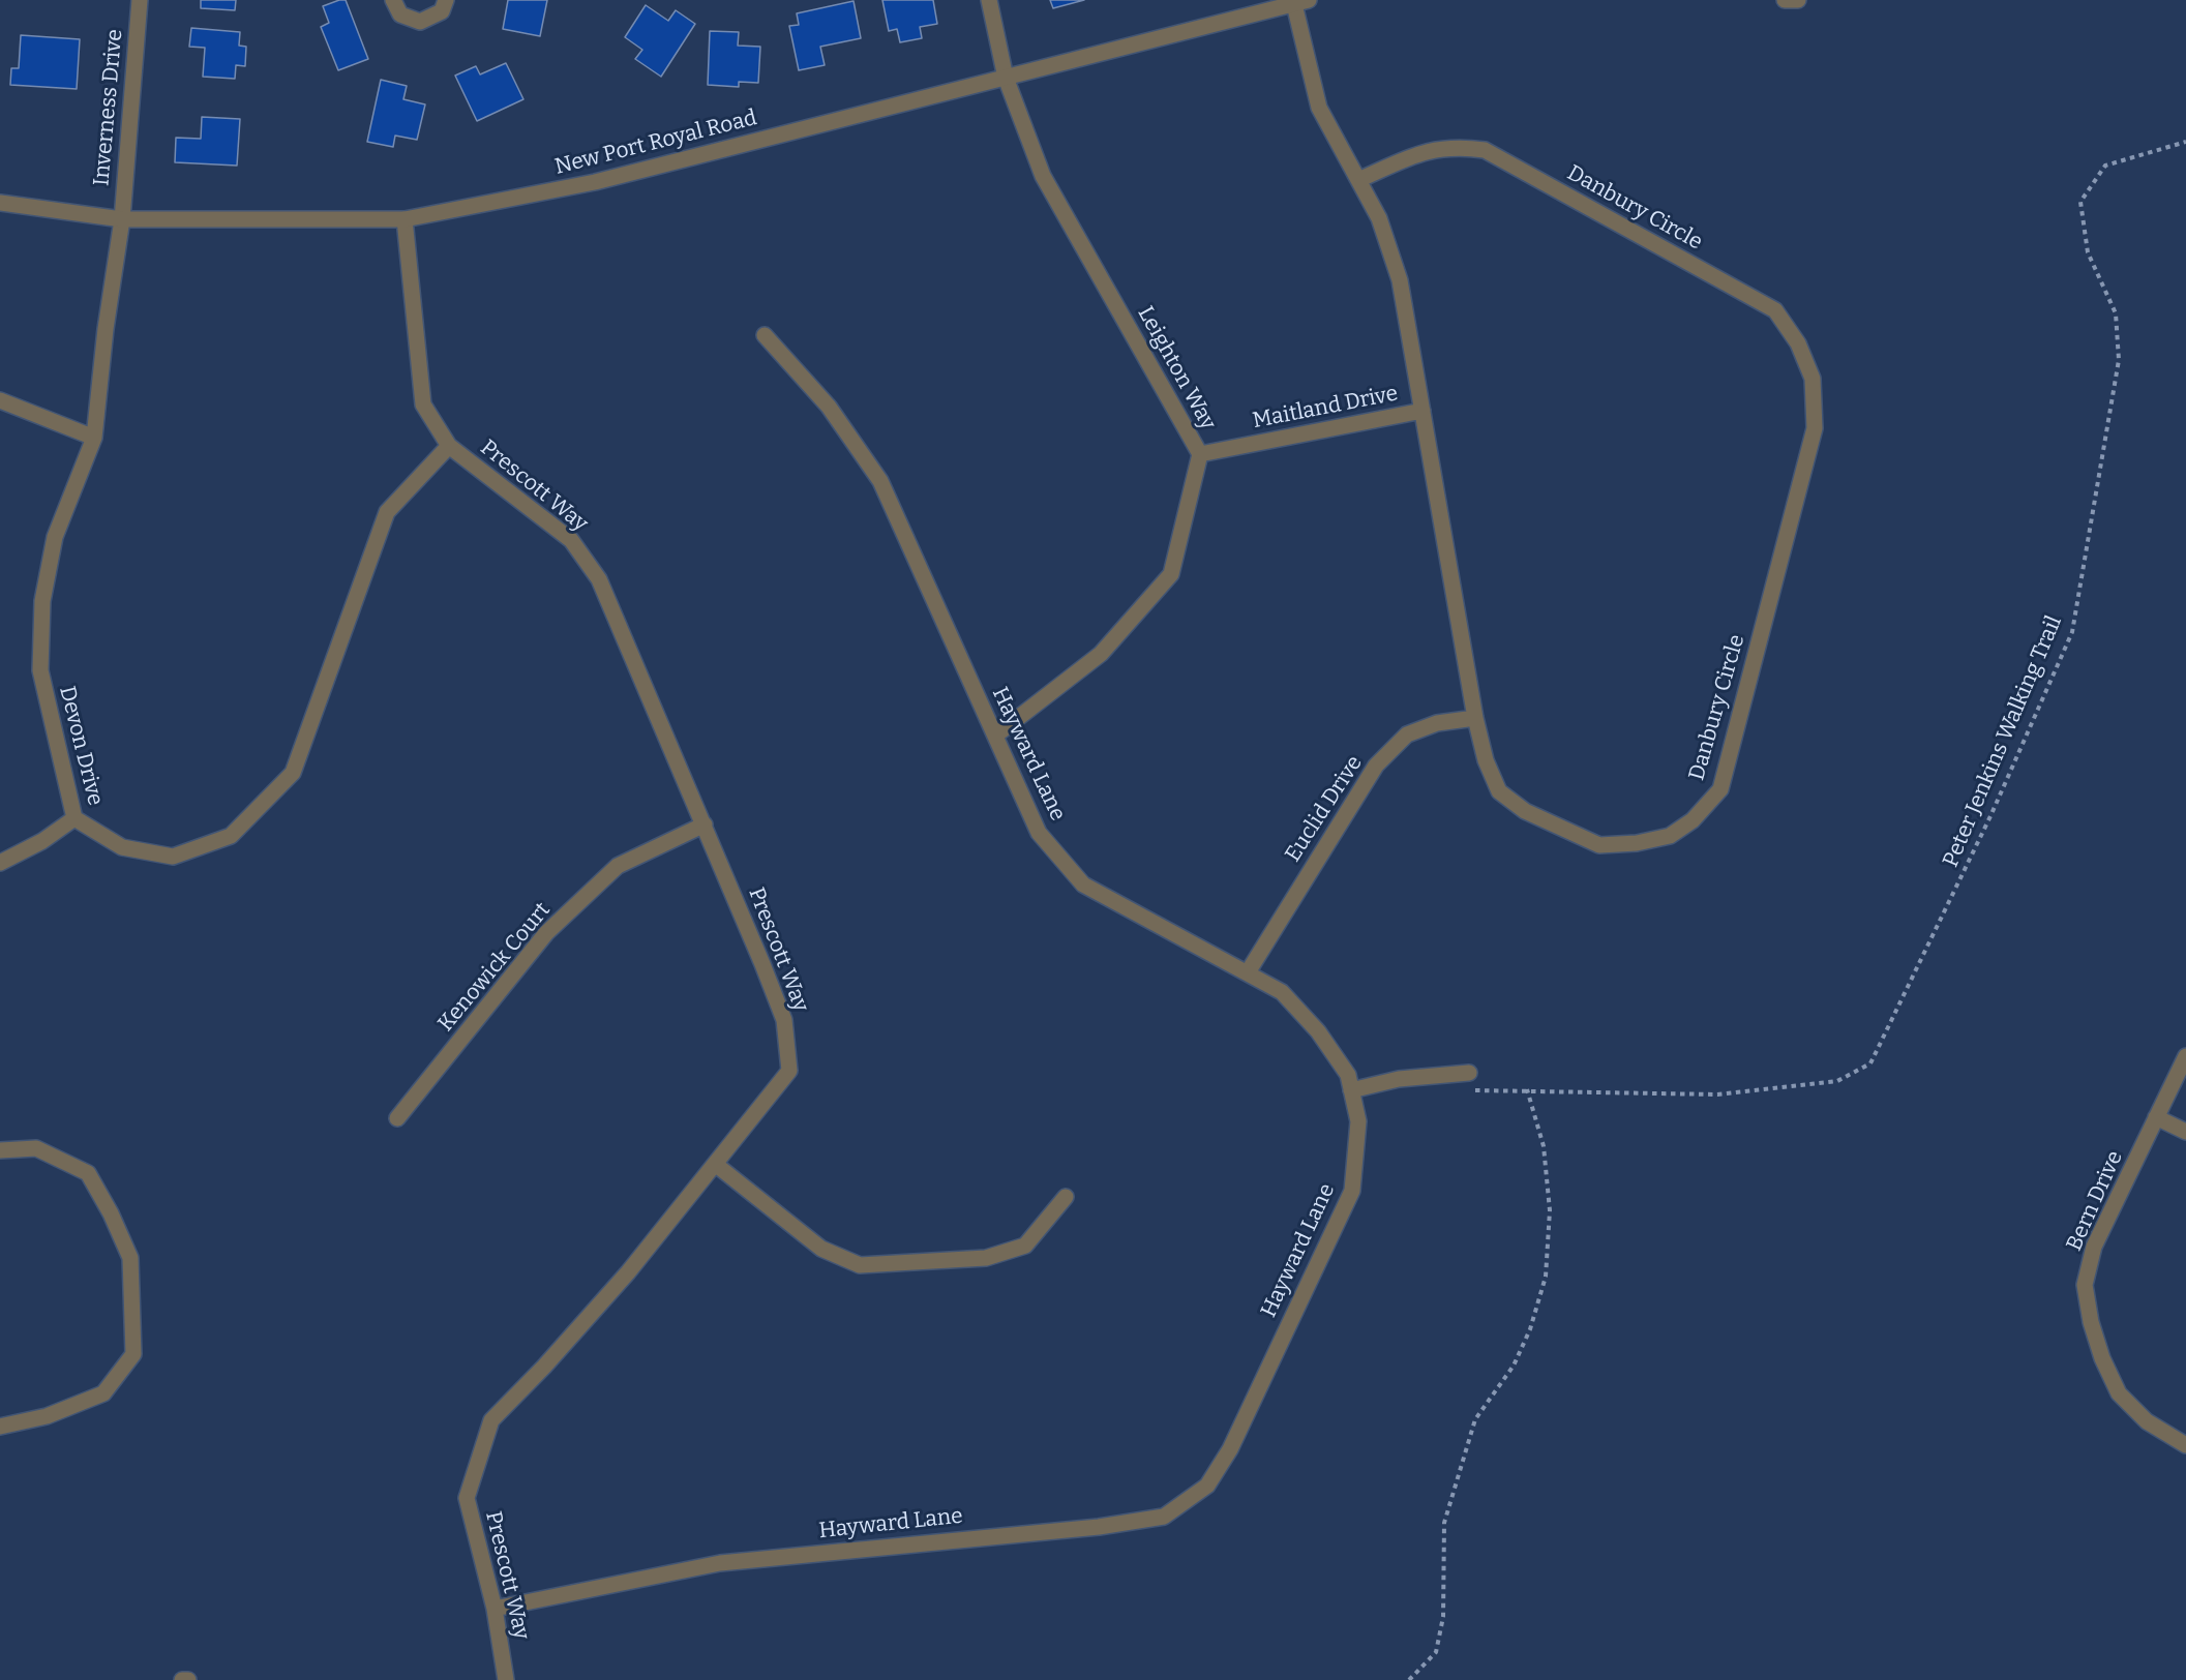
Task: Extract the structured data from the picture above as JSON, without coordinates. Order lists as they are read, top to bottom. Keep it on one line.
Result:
{"streets":{"street":["Inverness Drive","New Port Royal Road","Danbury Circle","Leighton Way","Maitland Drive","Prescott Way","Devon Drive","Hayward Lane","Euclid Drive","Kenowick Court","Bern Drive"],"path":["Peter Jenkins Walking Trail"]},"crossings":[["Inverness Drive","New Port Royal Road"],["Inverness Drive","Devon Drive"],["New Port Royal Road","Danbury Circle"],["New Port Royal Road","Leighton Way"],["New Port Royal Road","Prescott Way"],["New Port Royal Road","Devon Drive"],["Danbury Circle","Maitland Drive"],["Danbury Circle","Euclid Drive"],["Leighton Way","Maitland Drive"],["Leighton Way","Hayward Lane"],["Prescott Way","Devon Drive"],["Prescott Way","Hayward Lane"],["Prescott Way","Kenowick Court"],["Hayward Lane","Euclid Drive"]]}
